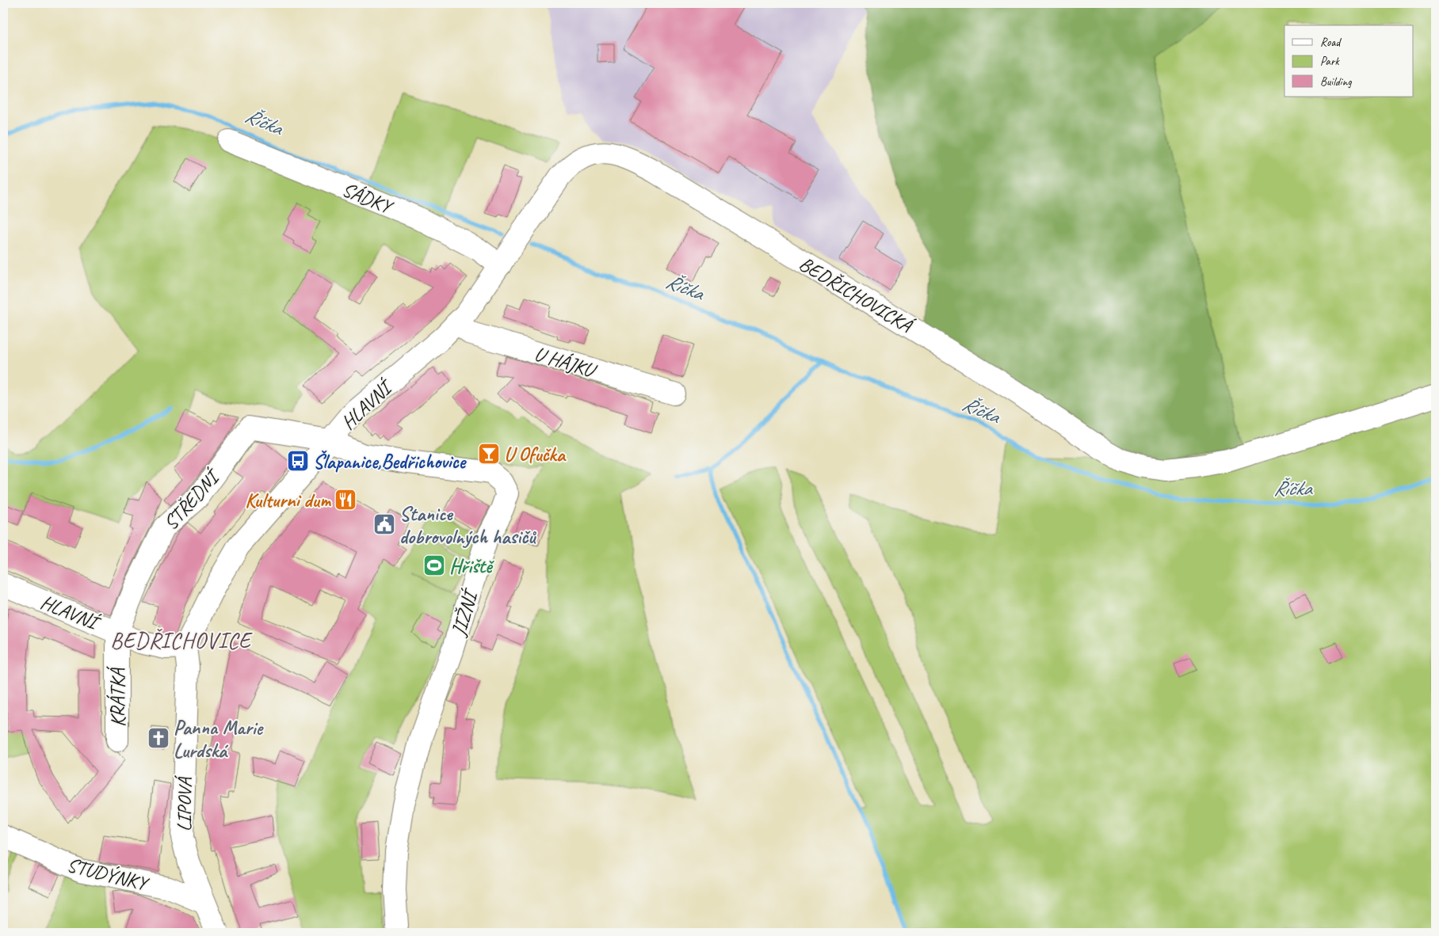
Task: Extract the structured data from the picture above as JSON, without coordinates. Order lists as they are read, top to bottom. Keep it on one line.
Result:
{"streets":{"street":["SÁDKY","BEDŘICHOVICKÁ","U HÁJKU","HLAVNÍ","STŘEDNÍ","JIŽNÍ","KRÁTKÁ","LIPOVÁ","STUDÝNKY"]},"crossings":[["SÁDKY","HLAVNÍ"],["BEDŘICHOVICKÁ","HLAVNÍ"],["U HÁJKU","HLAVNÍ"],["HLAVNÍ","STŘEDNÍ"],["HLAVNÍ","JIŽNÍ"],["HLAVNÍ","KRÁTKÁ"],["HLAVNÍ","LIPOVÁ"],["STŘEDNÍ","JIŽNÍ"],["STŘEDNÍ","KRÁTKÁ"],["LIPOVÁ","STUDÝNKY"]],"districts":["BEDŘICHOVICE"],"water":["Říčka"],"places":{"bar":["U Ofučka"],"bus stop":["Šlapanice,Bedřichovice"],"restaurant":["Kulturni dum"],"public building":["Stanice dobrovolných hasičů"],"sports":["Hřiště"],"church":["Panna Marie Lurdská"]},"legend":["Road","Park","Building"]}
